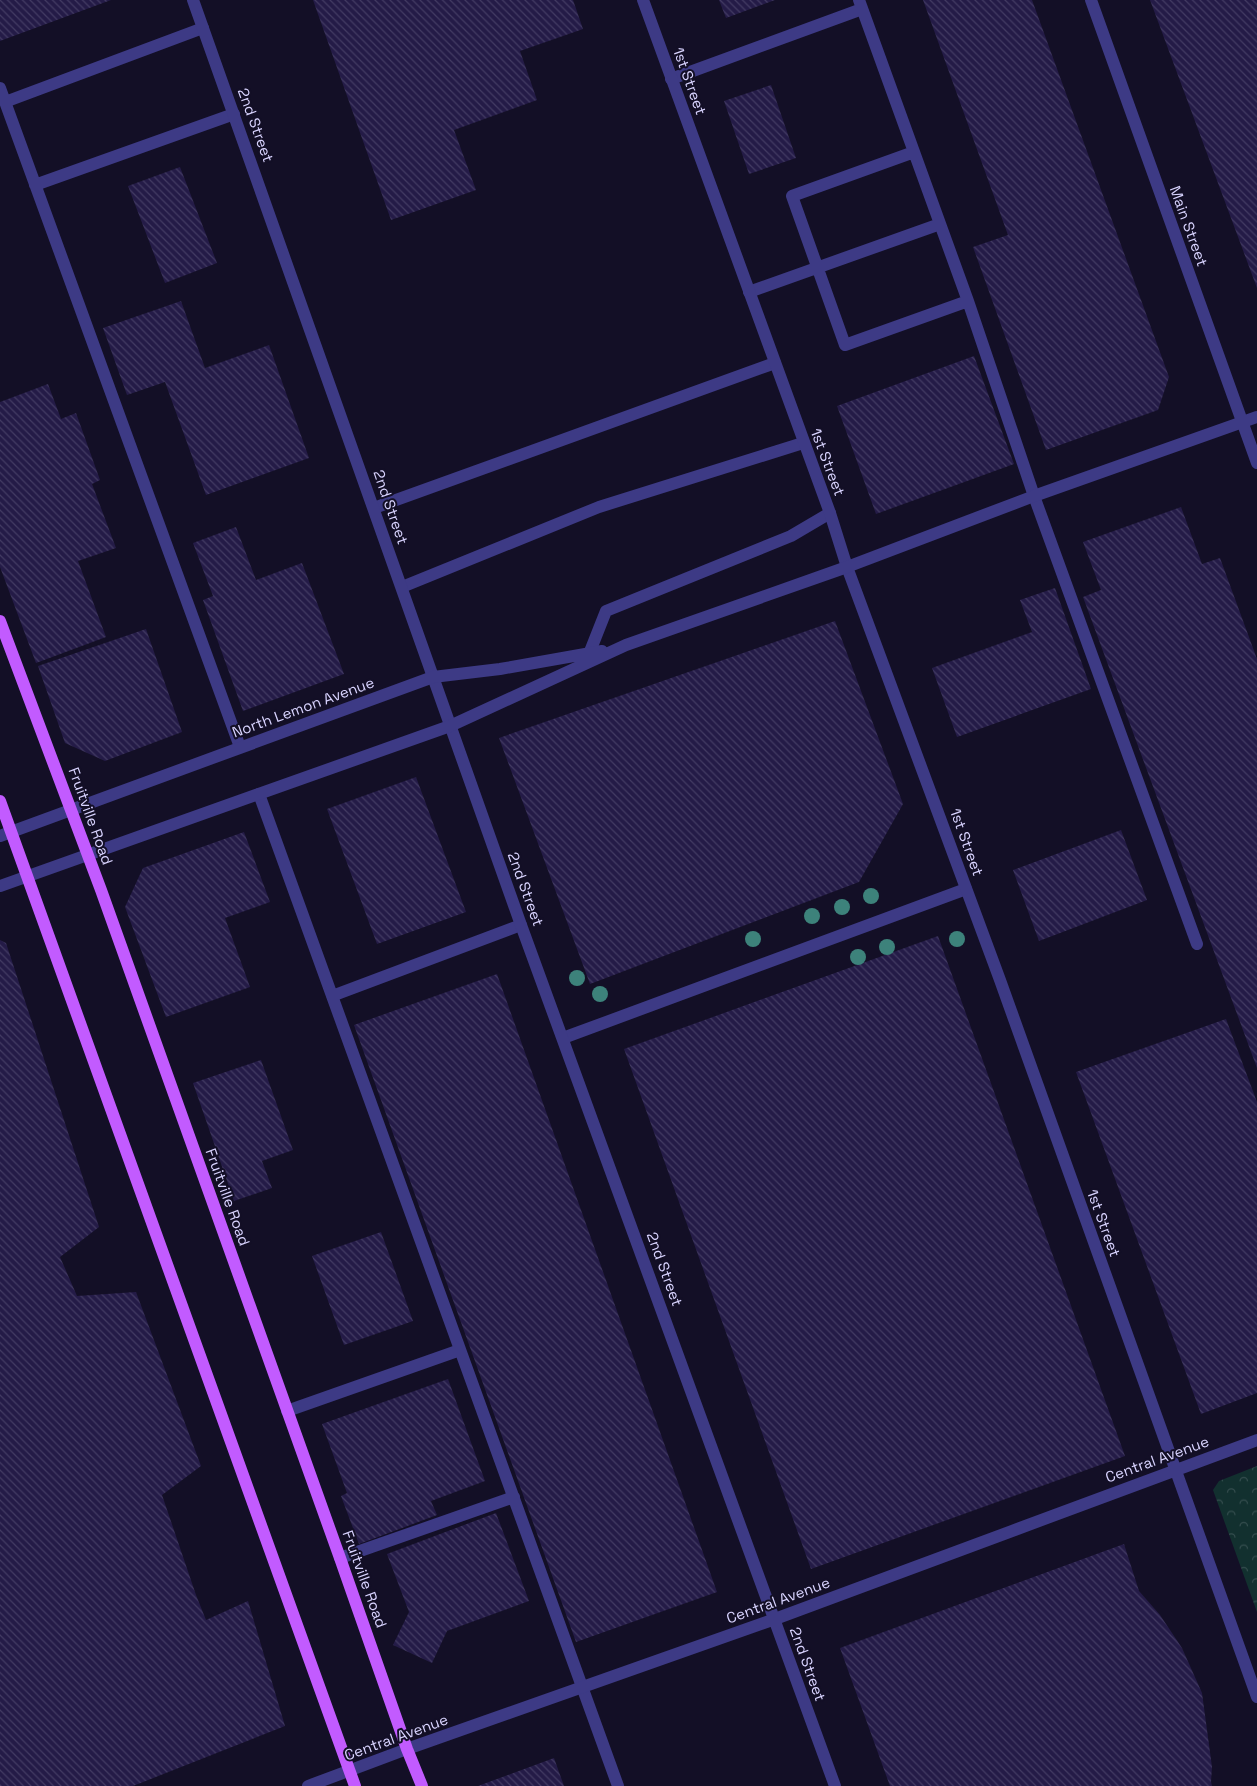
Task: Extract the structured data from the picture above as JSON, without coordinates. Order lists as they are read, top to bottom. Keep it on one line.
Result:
{"streets":{"main road":["Fruitville Road"],"street":["1st Street","2nd Street","Main Street","North Lemon Avenue","Central Avenue"]},"crossings":[["1st Street","Central Avenue"],["2nd Street","North Lemon Avenue"],["2nd Street","Central Avenue"],["North Lemon Avenue","Fruitville Road"],["Fruitville Road","Central Avenue"]]}
